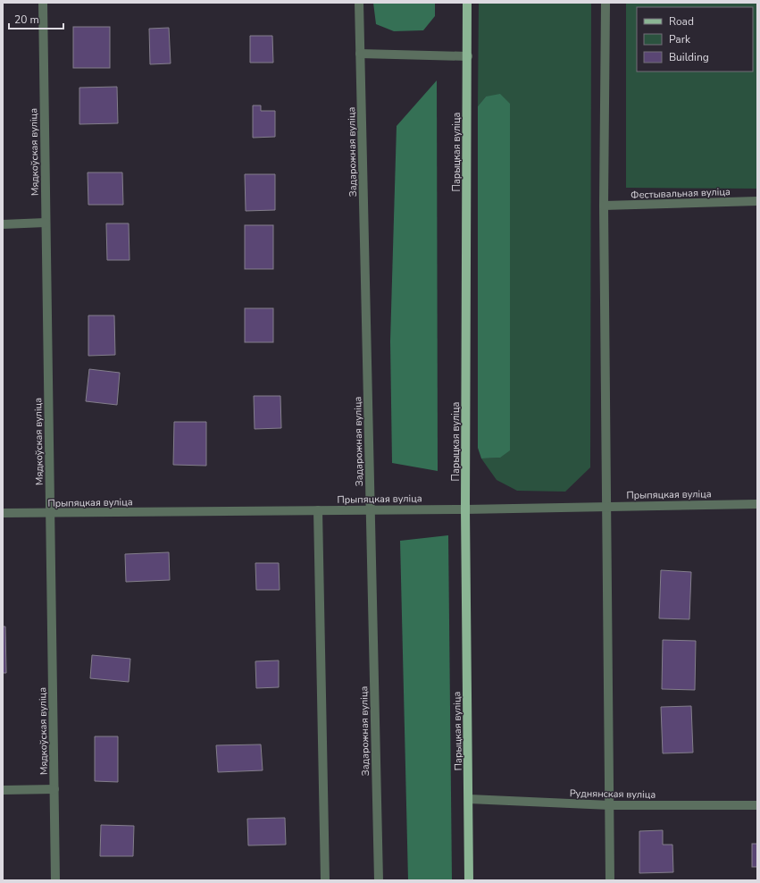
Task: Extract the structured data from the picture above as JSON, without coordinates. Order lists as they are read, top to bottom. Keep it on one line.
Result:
{"streets":{"main road":["Парыцкая вуліца"],"street":["Мядкоўская вуліца","Задарожная вуліца","Фестывальная вуліца","Прыпяцкая вуліца","Руднянская вуліца"]},"crossings":[["Мядкоўская вуліца","Прыпяцкая вуліца"],["Задарожная вуліца","Прыпяцкая вуліца"],["Парыцкая вуліца","Прыпяцкая вуліца"],["Парыцкая вуліца","Руднянская вуліца"]],"legend":["Road","Park","Building"],"scale_bar":"20 m"}
